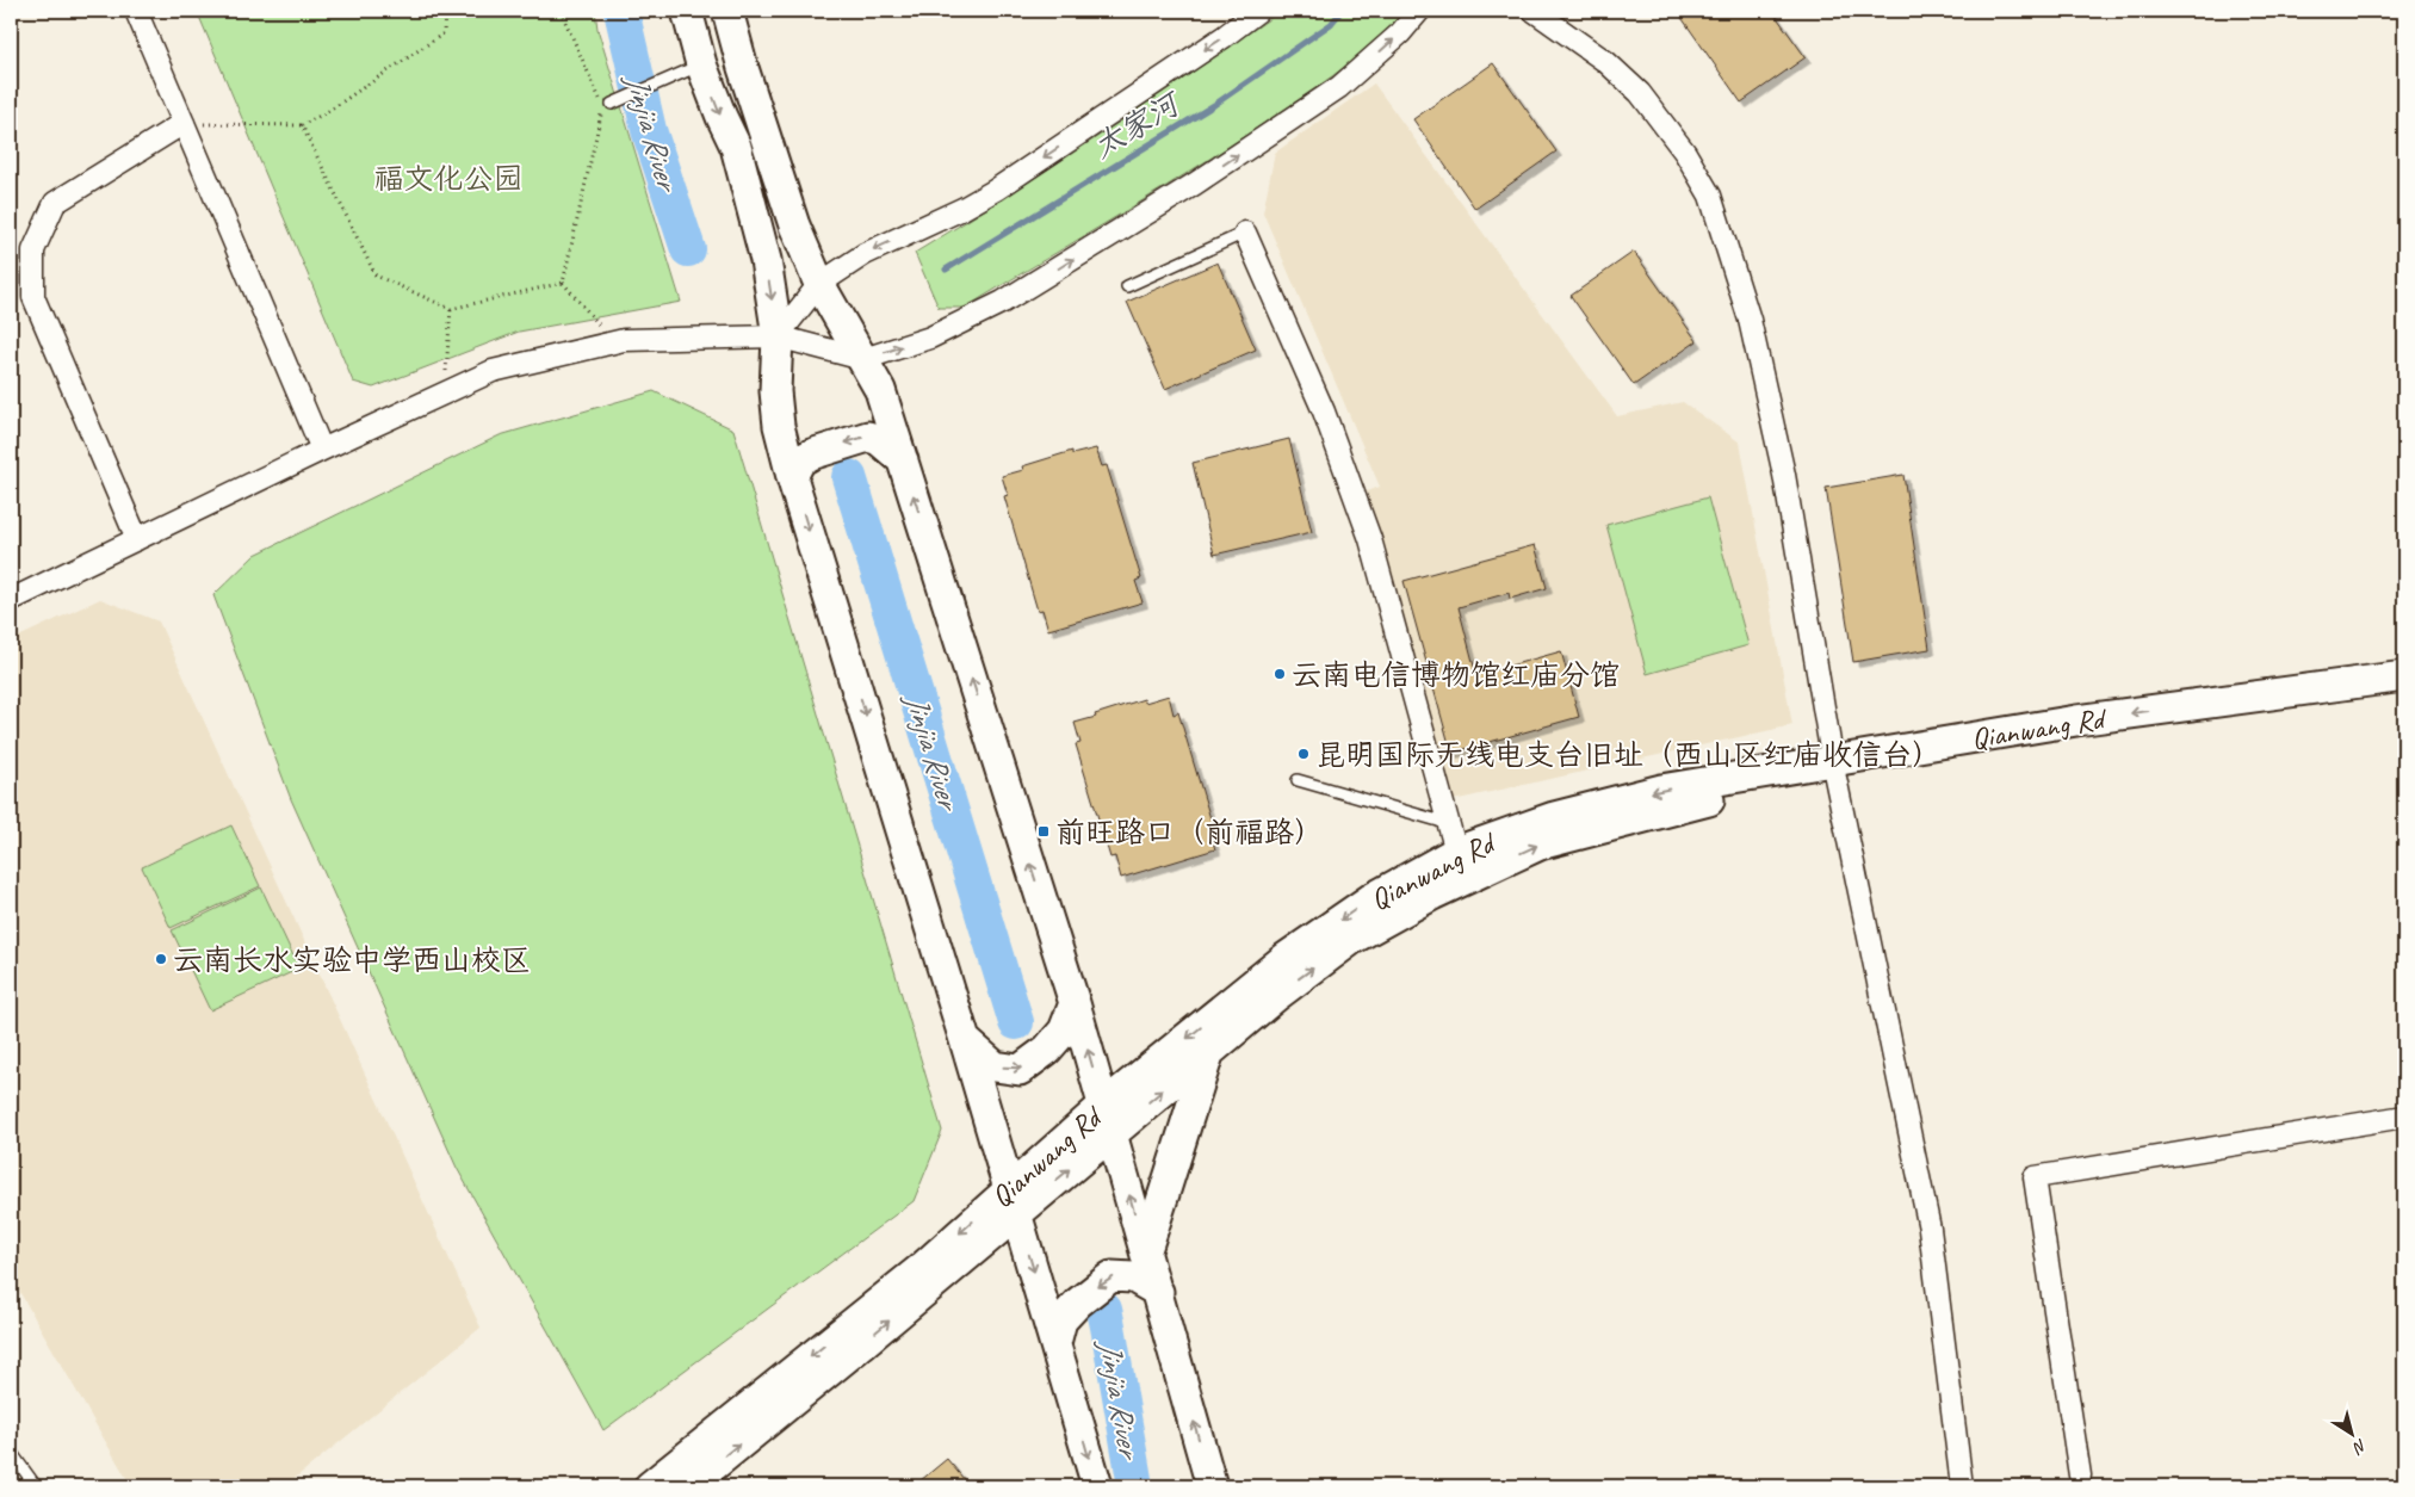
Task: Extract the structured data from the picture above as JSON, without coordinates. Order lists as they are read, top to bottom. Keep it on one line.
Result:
{"streets":{"street":["Qianwang Rd"]},"water":["太家河","Jinjia River"],"parks":["福文化公园"],"places":{"other":["云南电信博物馆红庙分馆","昆明国际无线电支台旧址（西山区红庙收信台）","云南长水实验中学西山校区"],"transit":["前旺路口（前福路）"]},"north":"bottom right"}
